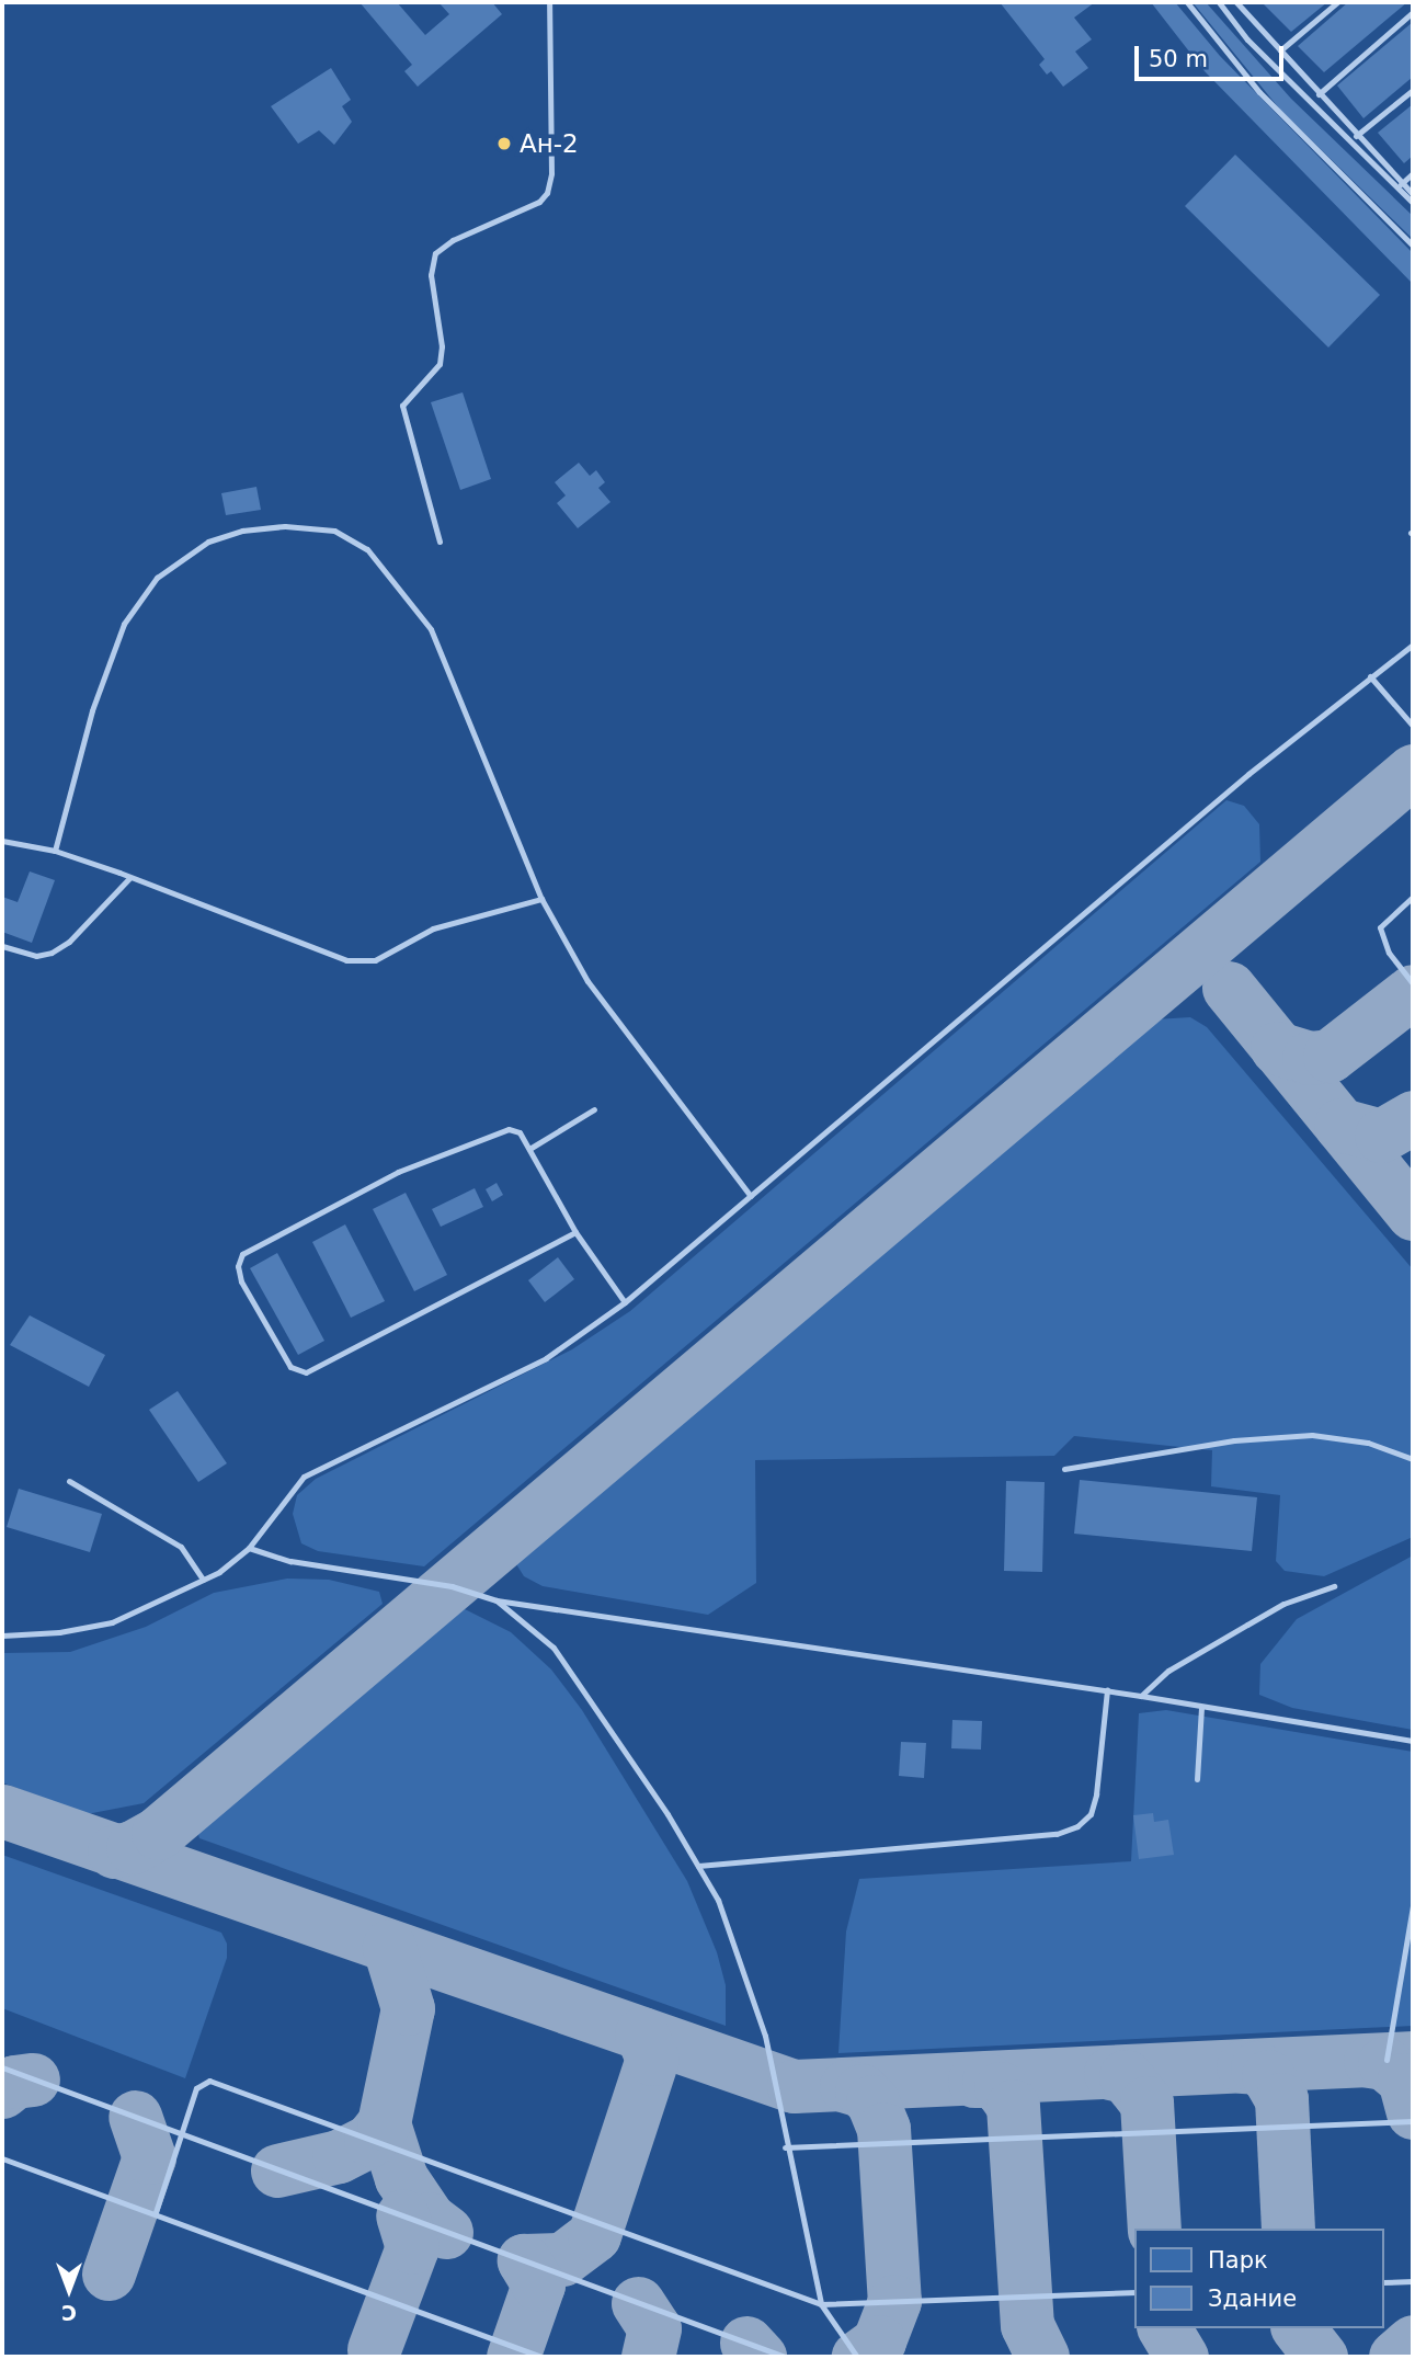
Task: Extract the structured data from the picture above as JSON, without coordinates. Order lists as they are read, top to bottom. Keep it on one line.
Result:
{"places":["Ан-2"],"legend":["Парк","Здание"],"scale_bar":"50 m","north":"bottom"}
